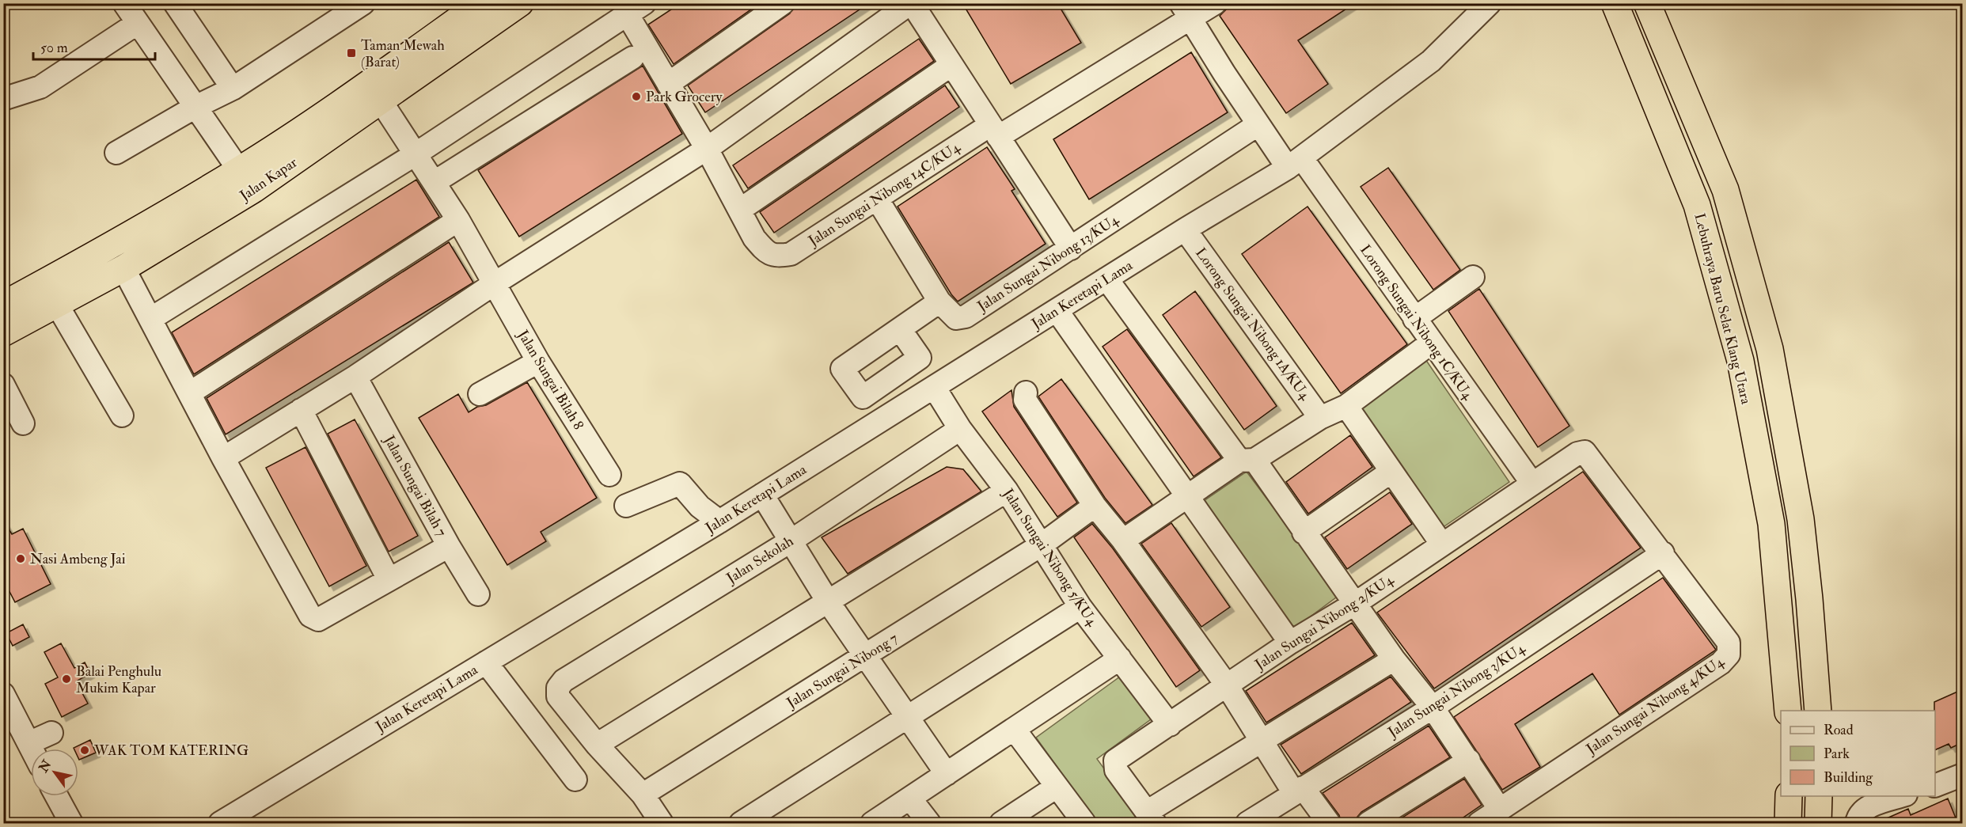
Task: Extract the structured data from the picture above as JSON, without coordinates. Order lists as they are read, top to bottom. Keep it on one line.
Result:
{"streets":{"highway":["Jalan Kapar","Lebuhraya Baru Selat Klang Utara"],"street":["Jalan Sungai Nibong 14C/KU4","Jalan Sungai Nibong 13/KU4","Jalan Keretapi Lama","Lorong Sungai Nibong 1C/KU4","Lorong Sungai Nibong 1A/KU4","Jalan Sungai Bilah 8","Jalan Sungai Bilah 7","Jalan Sungai Nibong 5/KU4","Jalan Sekolah","Jalan Sungai Nibong 2/KU4","Jalan Sungai Nibong 7","Jalan Sungai Nibong 3/KU4","Jalan Sungai Nibong 4/KU4"]},"crossings":[["Jalan Kapar","Jalan Sungai Bilah 8"],["Jalan Sungai Nibong 14C/KU4","Jalan Sungai Nibong 13/KU4"],["Jalan Sungai Nibong 14C/KU4","Lorong Sungai Nibong 1C/KU4"],["Jalan Sungai Nibong 13/KU4","Lorong Sungai Nibong 1C/KU4"],["Jalan Keretapi Lama","Lorong Sungai Nibong 1C/KU4"],["Jalan Keretapi Lama","Lorong Sungai Nibong 1A/KU4"],["Jalan Keretapi Lama","Jalan Sungai Nibong 5/KU4"],["Lorong Sungai Nibong 1C/KU4","Jalan Sungai Nibong 2/KU4"],["Jalan Sungai Nibong 5/KU4","Jalan Sekolah"],["Jalan Sungai Nibong 5/KU4","Jalan Sungai Nibong 2/KU4"],["Jalan Sungai Nibong 5/KU4","Jalan Sungai Nibong 7"],["Jalan Sungai Nibong 2/KU4","Jalan Sungai Nibong 3/KU4"],["Jalan Sungai Nibong 2/KU4","Jalan Sungai Nibong 4/KU4"],["Jalan Sungai Nibong 3/KU4","Jalan Sungai Nibong 4/KU4"]],"places":{"transit":["Taman Mewah (Barat)"],"other":["Park Grocery","Nasi Ambeng Jai","Balai Penghulu Mukim Kapar","WAK TOM KATERING"]},"legend":["Road","Park","Building"],"scale_bar":"50 m","north":"top left"}
